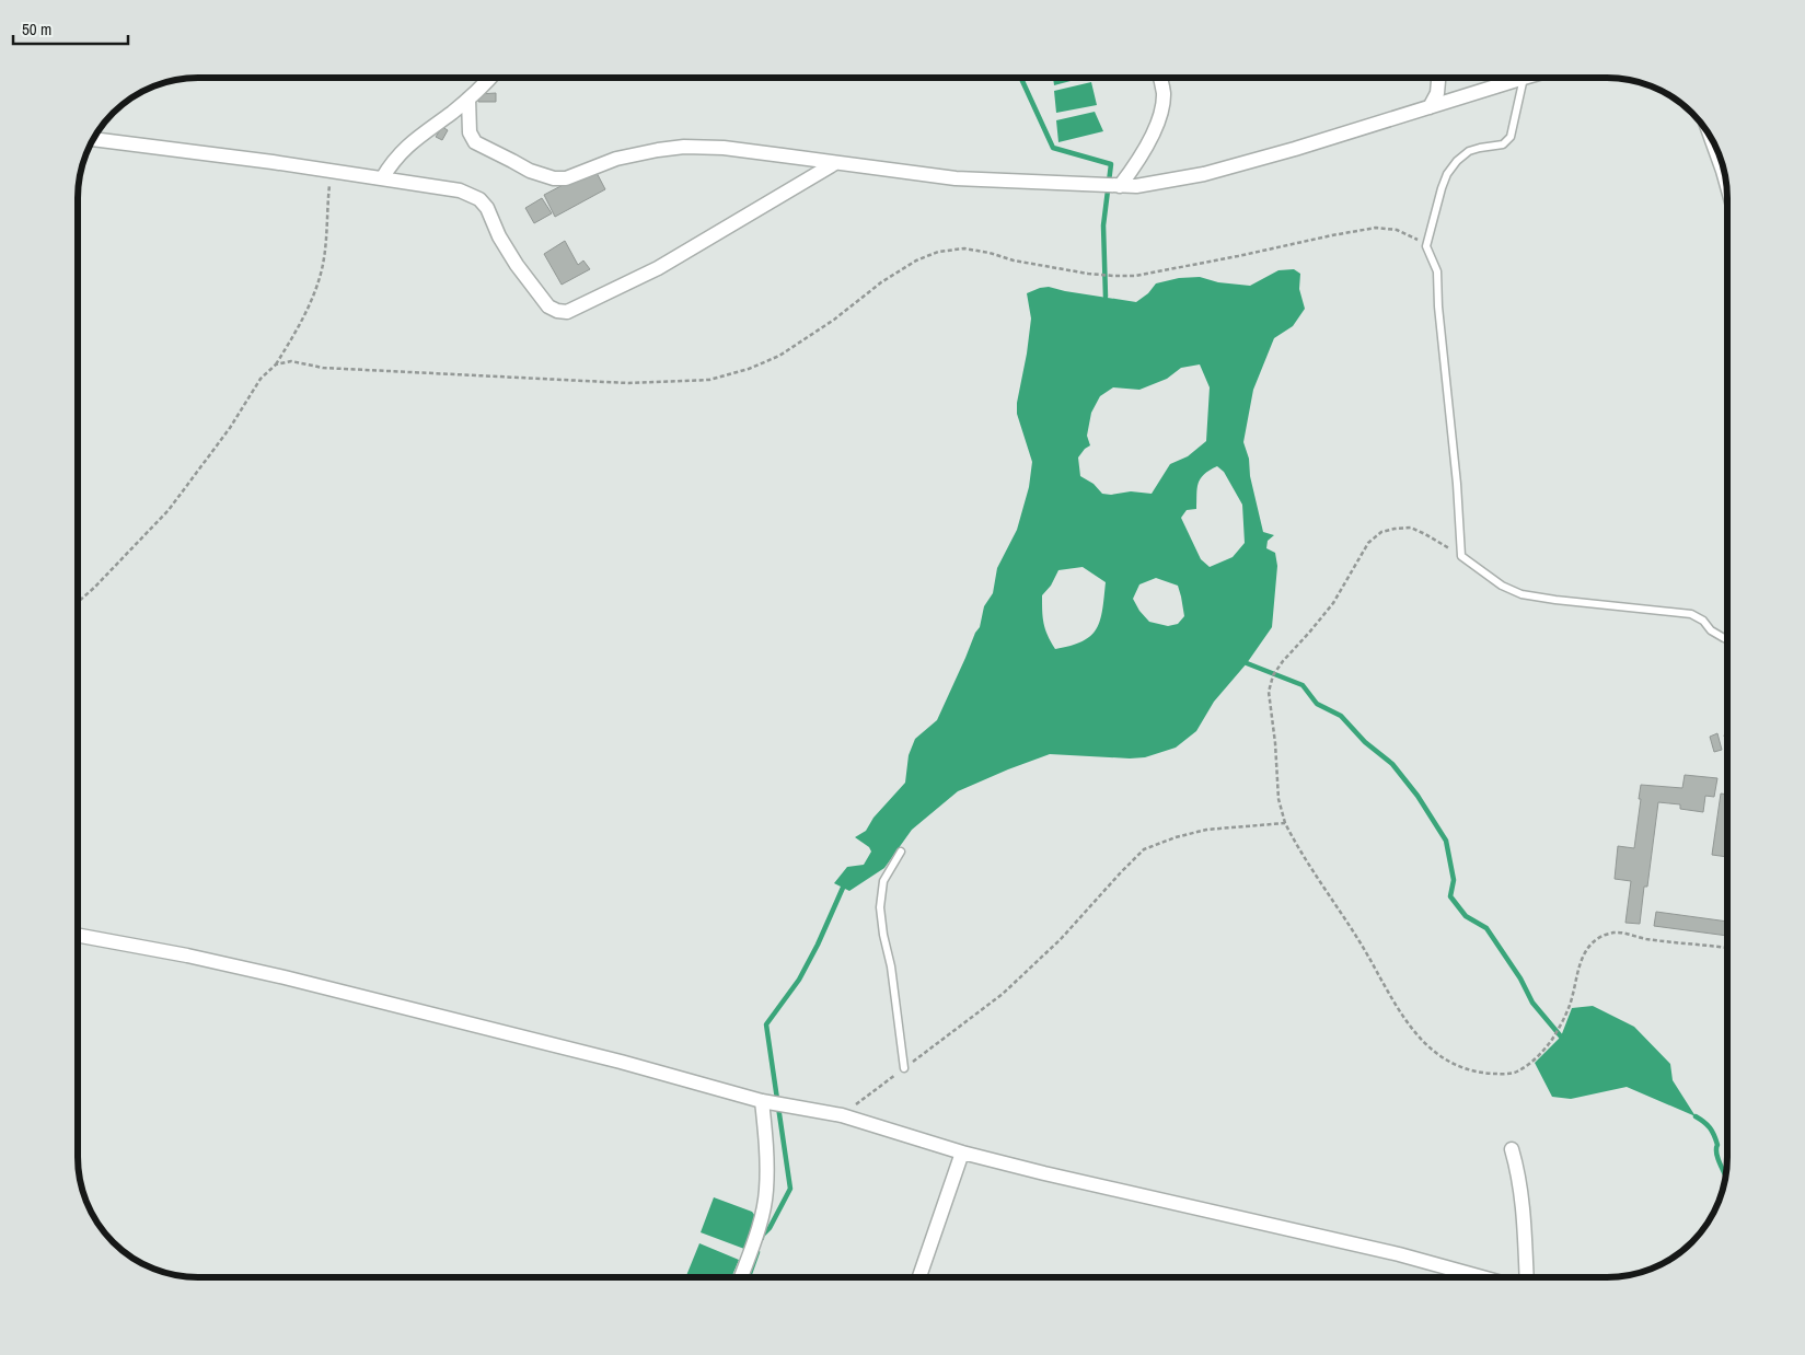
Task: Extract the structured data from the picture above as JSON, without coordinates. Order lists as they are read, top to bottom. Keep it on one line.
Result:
{"scale_bar":"50 m"}
